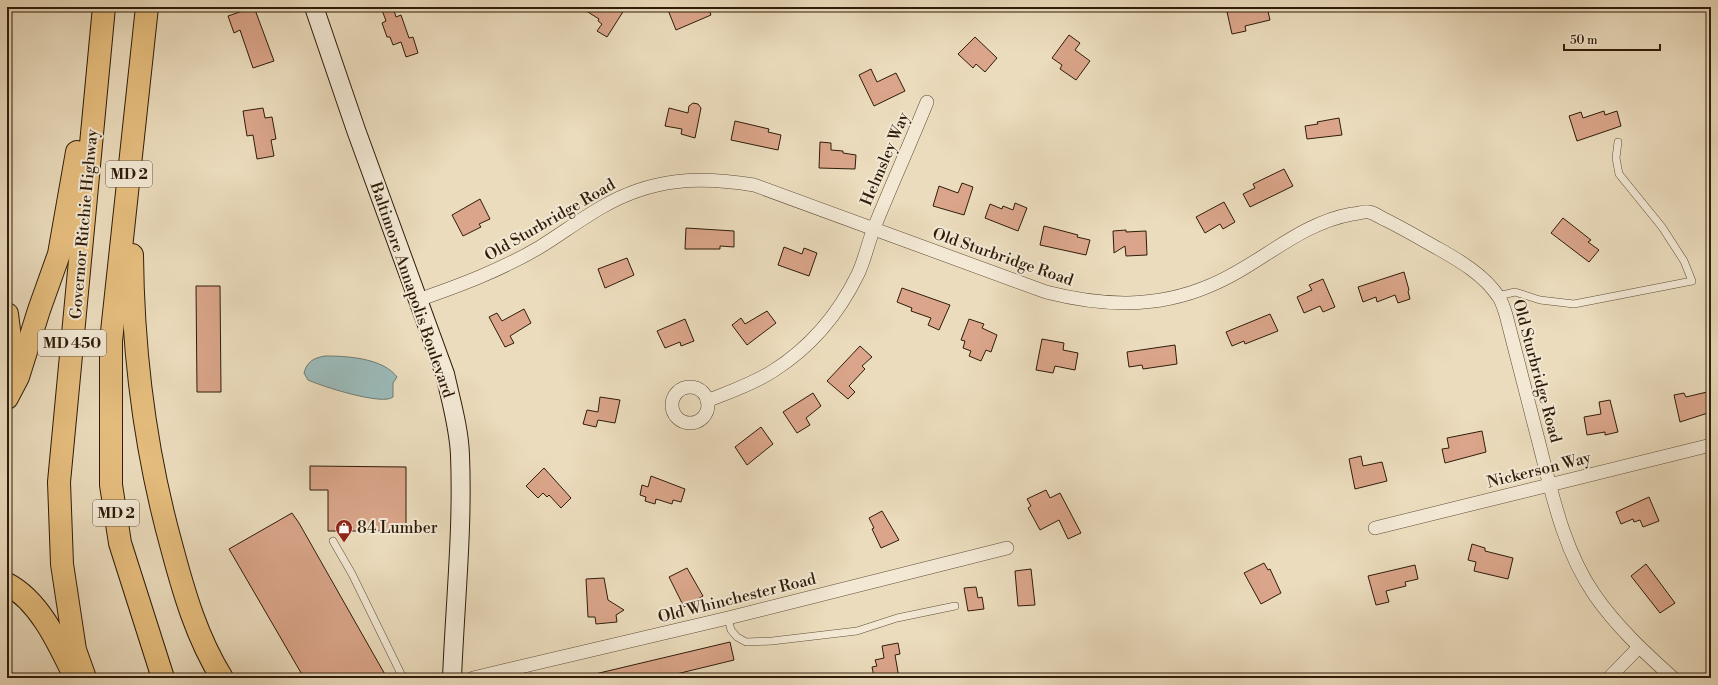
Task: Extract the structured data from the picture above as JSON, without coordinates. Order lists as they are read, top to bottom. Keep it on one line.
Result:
{"streets":{"highway":["MD 2","Governor Ritchie Highway","MD 450"],"street":["Helmsley Way","Old Sturbridge Road","Baltimore Annapolis Boulevard","Nickerson Way","Old Whinchester Road"]},"crossings":[["Helmsley Way","Old Sturbridge Road"],["Old Sturbridge Road","Baltimore Annapolis Boulevard"],["Old Sturbridge Road","Nickerson Way"]],"places":{"shop":["84 Lumber"]},"scale_bar":"50 m"}
